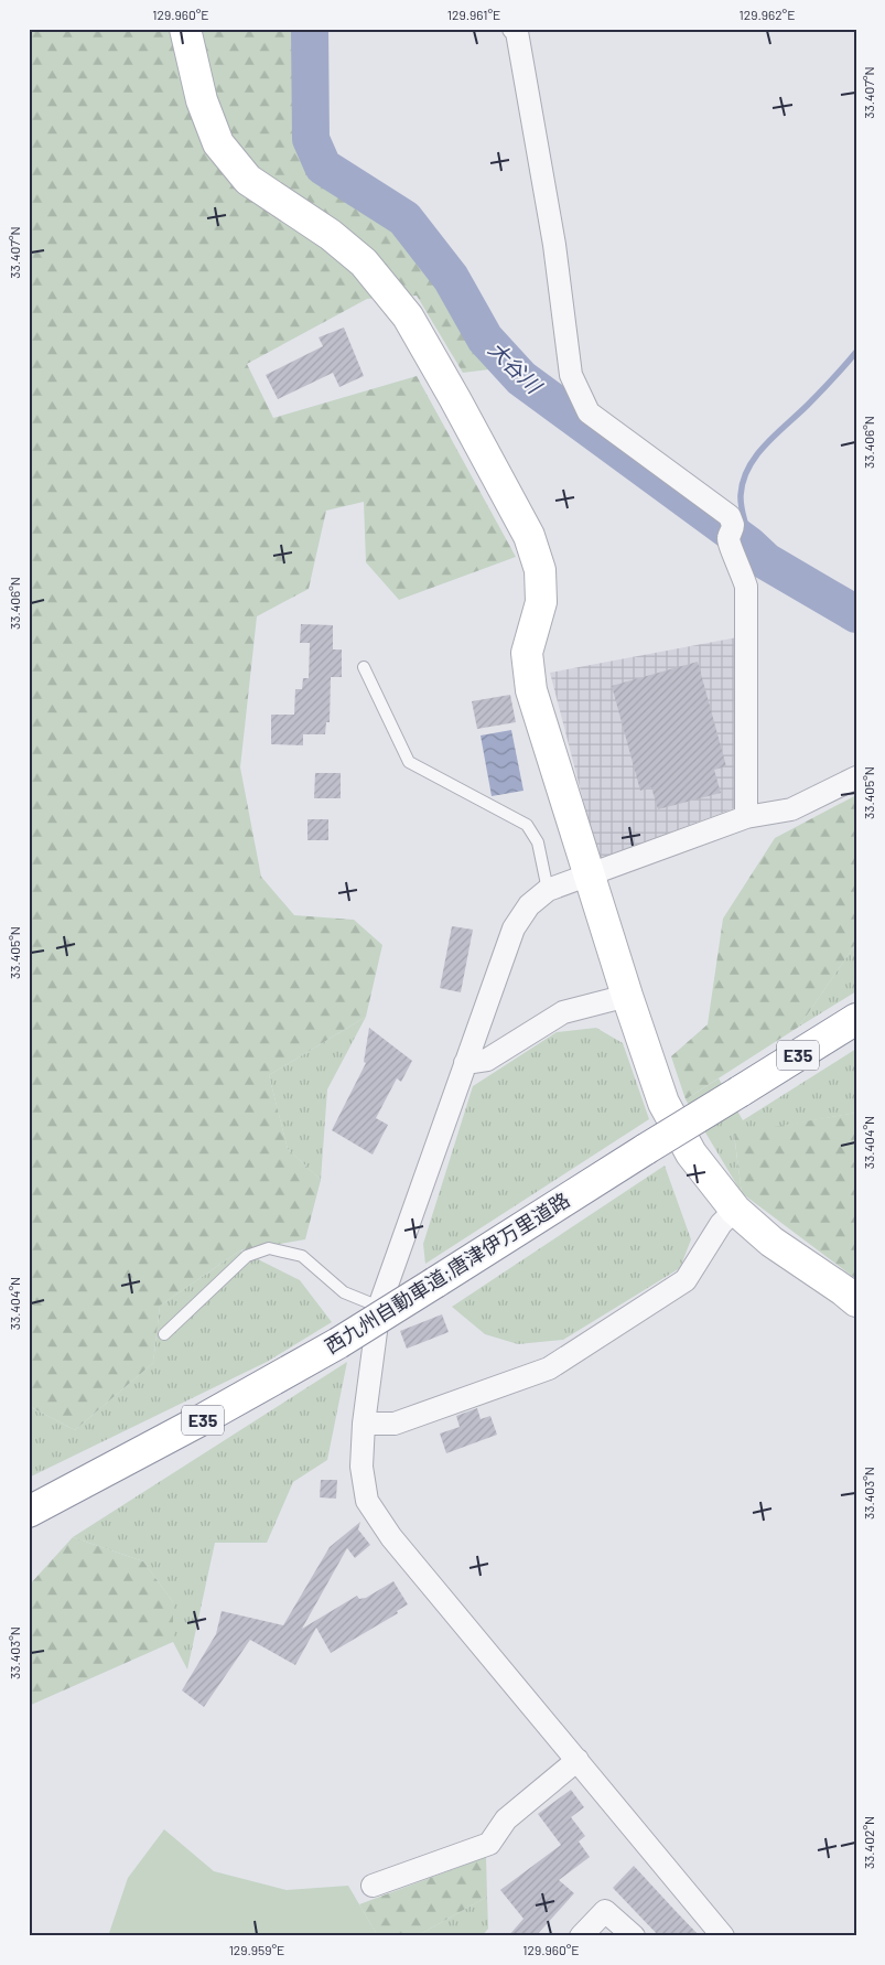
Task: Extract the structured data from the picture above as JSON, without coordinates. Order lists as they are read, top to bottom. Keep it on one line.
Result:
{"streets":{"main road":["E35","西九州自動車道;唐津伊万里道路"]},"water":["大谷川"],"coordinates":["129.960°E","129.961°E","129.962°E","33.407°N","33.406°N","33.405°N","33.404°N","33.403°N","33.402°N","129.959°E"]}
